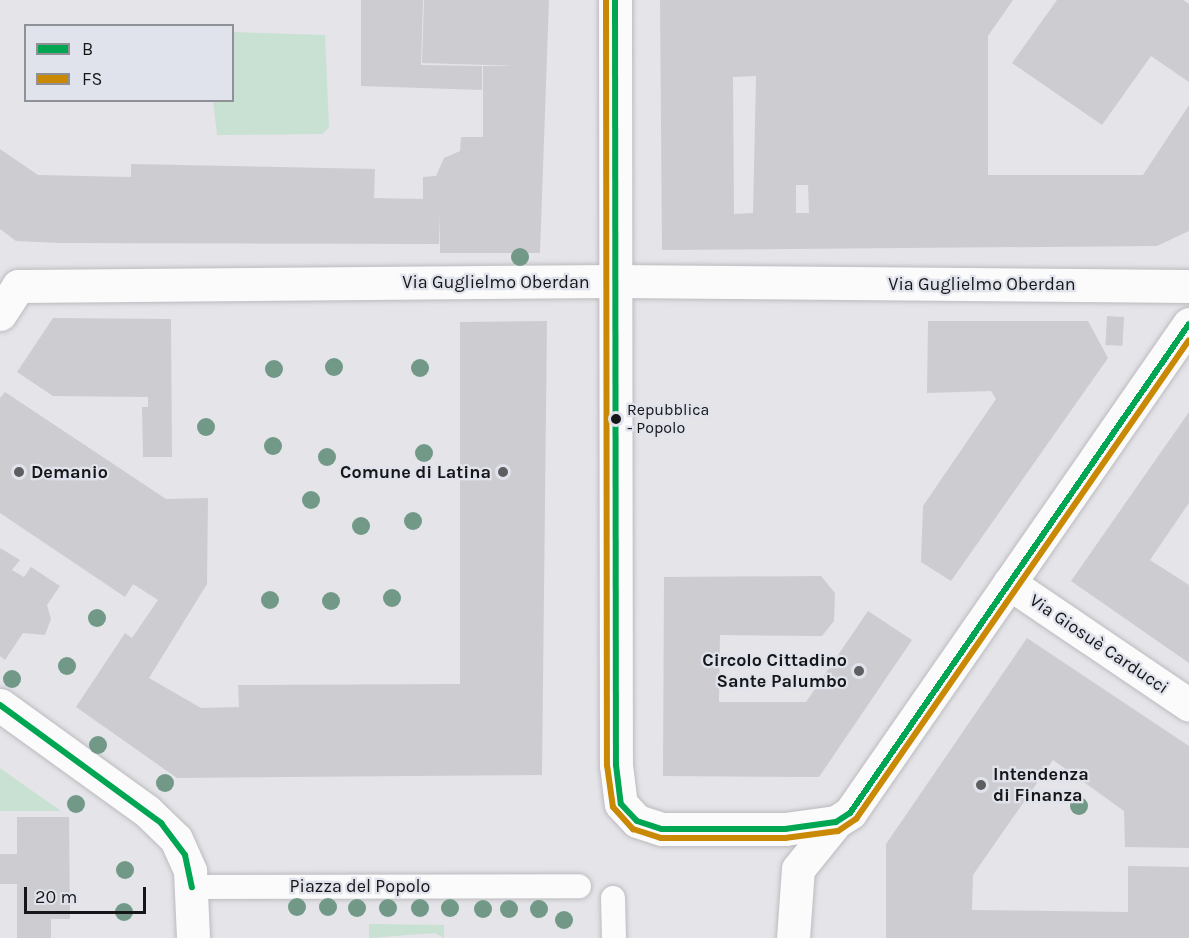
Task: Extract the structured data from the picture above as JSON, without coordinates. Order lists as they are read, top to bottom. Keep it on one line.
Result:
{"streets":{"street":["Via Guglielmo Oberdan","Via Giosuè Carducci","Piazza del Popolo"]},"places":["Repubblica - Popolo","Demanio","Comune di Latina","Circolo Cittadino Sante Palumbo","Intendenza di Finanza"],"lines":["transit line B","transit line FS"],"legend":["B","FS"],"scale_bar":"20 m"}
